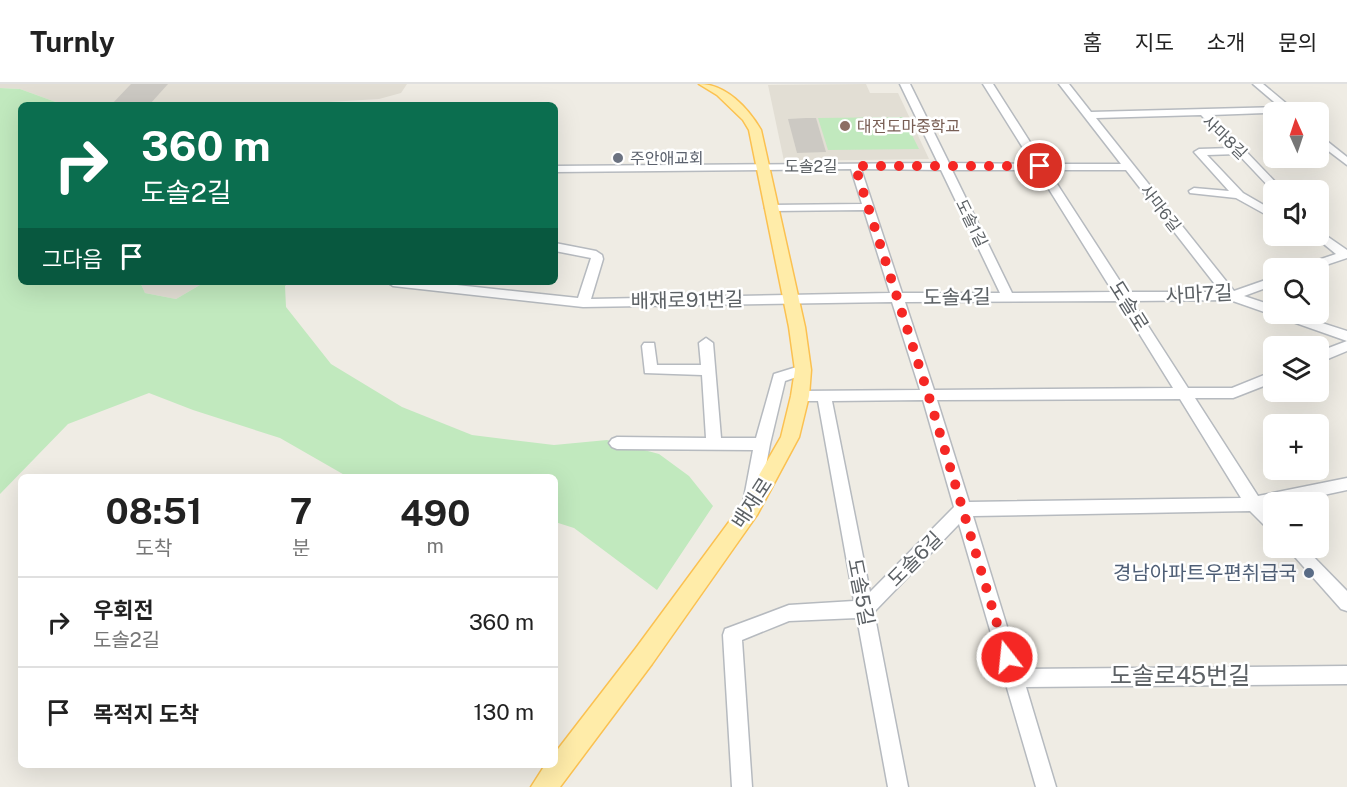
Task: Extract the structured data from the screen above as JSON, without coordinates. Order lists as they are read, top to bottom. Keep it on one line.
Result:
{"streets":{"main road":["배재로"],"street":["사마8길","도솔2길","사마6길","도솔1길","사마7길","도솔4길","배재로91번길","도솔로","도솔6길","도솔5길","도솔로45번길"]},"crossings":[["사마8길","사마6길"],["도솔2길","사마6길"],["도솔2길","도솔1길"],["도솔2길","도솔로"],["도솔2길","배재로"],["사마6길","사마7길"],["도솔1길","도솔4길"],["사마7길","도솔4길"],["사마7길","도솔로"],["도솔4길","배재로91번길"],["도솔4길","도솔로"],["도솔4길","배재로"],["배재로91번길","배재로"],["도솔6길","도솔5길"]],"places":["대전도마중학교","주안애교회","경남아파트우편취급국"],"north":"top","page":{"header":"Turnly","nav":["홈","지도","소개","문의"],"map_buttons":["+","−"],"turn":["360 m","도솔2길"],"then":"그다음","eta":["08:51","도착","7","분","490","m"],"list":[{"name":"우회전","note":"도솔2길","value":"360 m"},{"name":"목적지 도착","value":"130 m"}]}}
